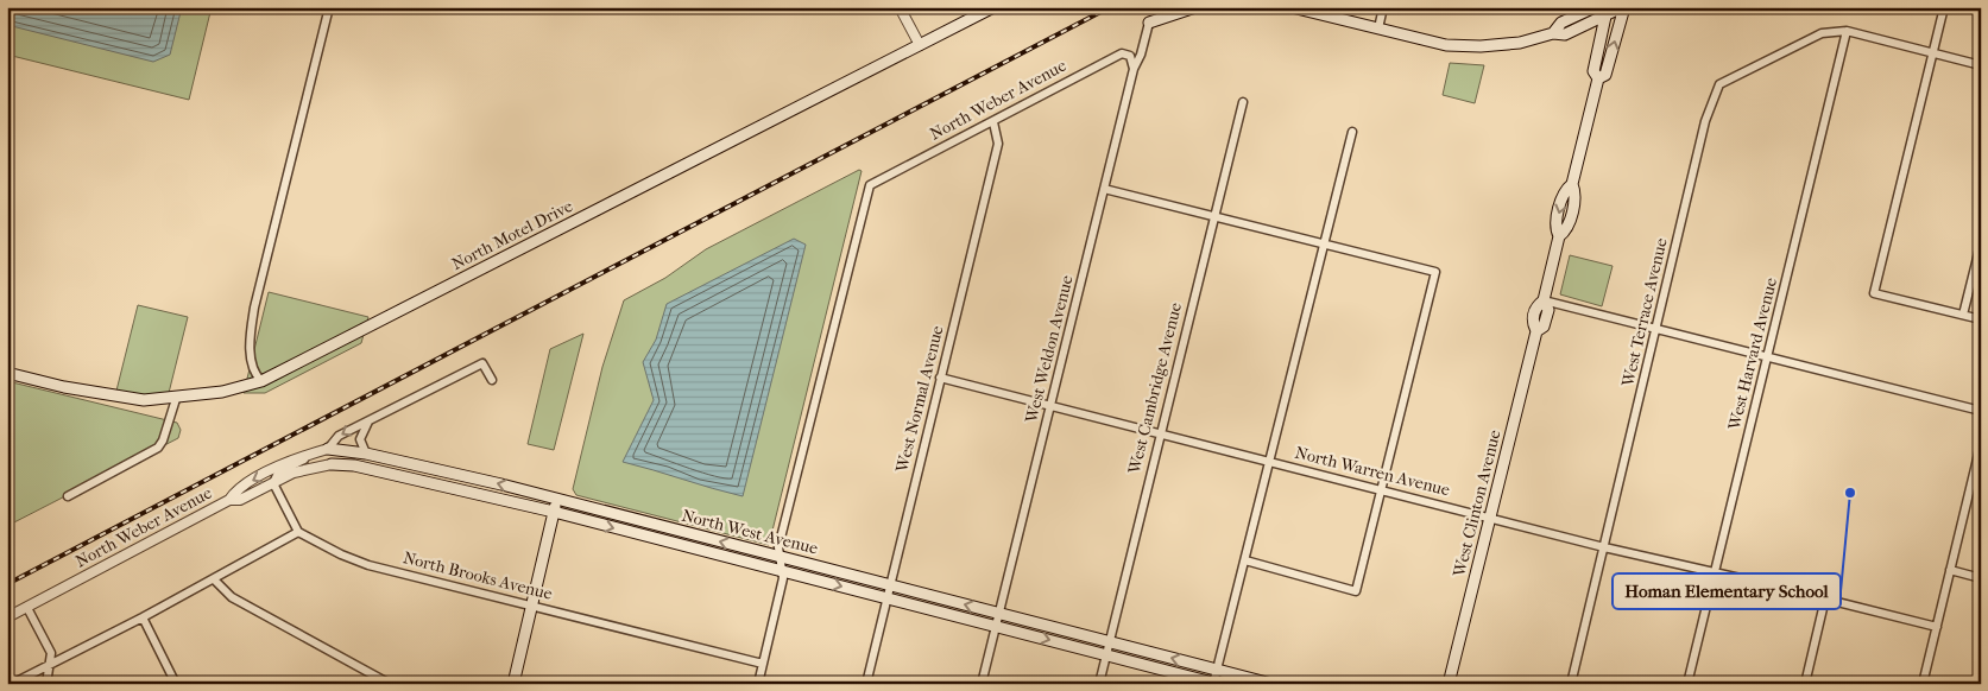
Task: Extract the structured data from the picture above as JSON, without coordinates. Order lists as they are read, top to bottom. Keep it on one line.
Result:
{"streets":{"main road":["North Motel Drive","West Clinton Avenue","North West Avenue"],"street":["North Weber Avenue","West Terrace Avenue","West Weldon Avenue","West Harvard Avenue","West Cambridge Avenue","West Normal Avenue","North Warren Avenue","North Brooks Avenue"]},"crossings":[["North Weber Avenue","West Weldon Avenue"],["North Weber Avenue","West Normal Avenue"],["North Weber Avenue","North West Avenue"],["West Terrace Avenue","West Harvard Avenue"],["West Terrace Avenue","North Warren Avenue"],["West Weldon Avenue","North Warren Avenue"],["West Weldon Avenue","North West Avenue"],["West Harvard Avenue","North Warren Avenue"],["West Cambridge Avenue","North Warren Avenue"],["West Cambridge Avenue","North West Avenue"],["West Normal Avenue","North Warren Avenue"],["West Normal Avenue","North West Avenue"],["North Warren Avenue","West Clinton Avenue"]],"places":["Homan Elementary School"]}
